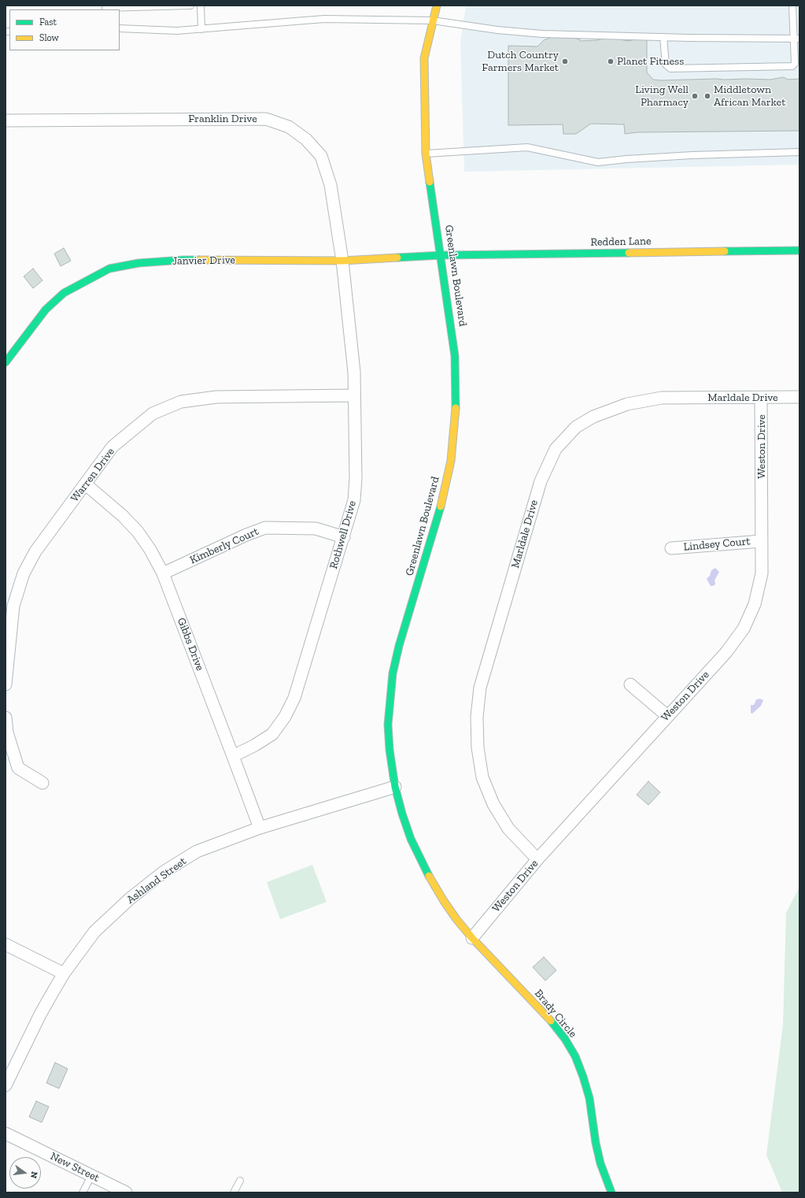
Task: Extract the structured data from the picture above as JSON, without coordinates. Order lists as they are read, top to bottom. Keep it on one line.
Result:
{"streets":{"street":["Franklin Drive","Redden Lane","Janvier Drive","Greenlawn Boulevard","Marldale Drive","Weston Drive","Warren Drive","Rothwell Drive","Lindsey Court","Kimberly Court","Gibbs Drive","Ashland Street","Brady Circle","New Street"]},"crossings":[["Franklin Drive","Janvier Drive"],["Franklin Drive","Rothwell Drive"],["Redden Lane","Janvier Drive"],["Redden Lane","Greenlawn Boulevard"],["Janvier Drive","Greenlawn Boulevard"],["Janvier Drive","Rothwell Drive"],["Greenlawn Boulevard","Weston Drive"],["Greenlawn Boulevard","Ashland Street"],["Greenlawn Boulevard","Brady Circle"],["Marldale Drive","Weston Drive"],["Weston Drive","Lindsey Court"],["Weston Drive","Brady Circle"],["Warren Drive","Rothwell Drive"],["Warren Drive","Gibbs Drive"],["Rothwell Drive","Kimberly Court"],["Rothwell Drive","Gibbs Drive"],["Kimberly Court","Gibbs Drive"],["Gibbs Drive","Ashland Street"]],"places":["Dutch Country Farmers Market","Planet Fitness","Living Well Pharmacy","Middletown African Market"],"legend":["Fast","Slow"],"north":"right"}
